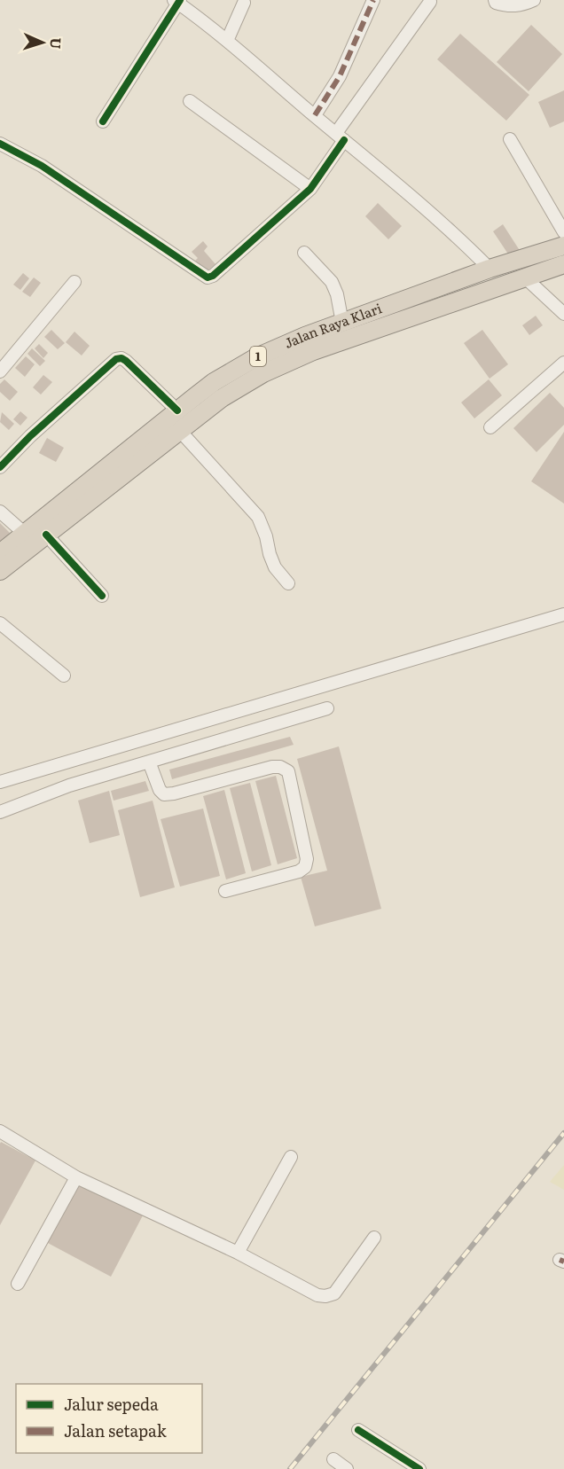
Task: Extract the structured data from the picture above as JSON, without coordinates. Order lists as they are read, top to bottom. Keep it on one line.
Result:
{"streets":{"highway":["Jalan Raya Klari","1"]},"legend":["Jalur sepeda","Jalan setapak"],"north":"right"}
